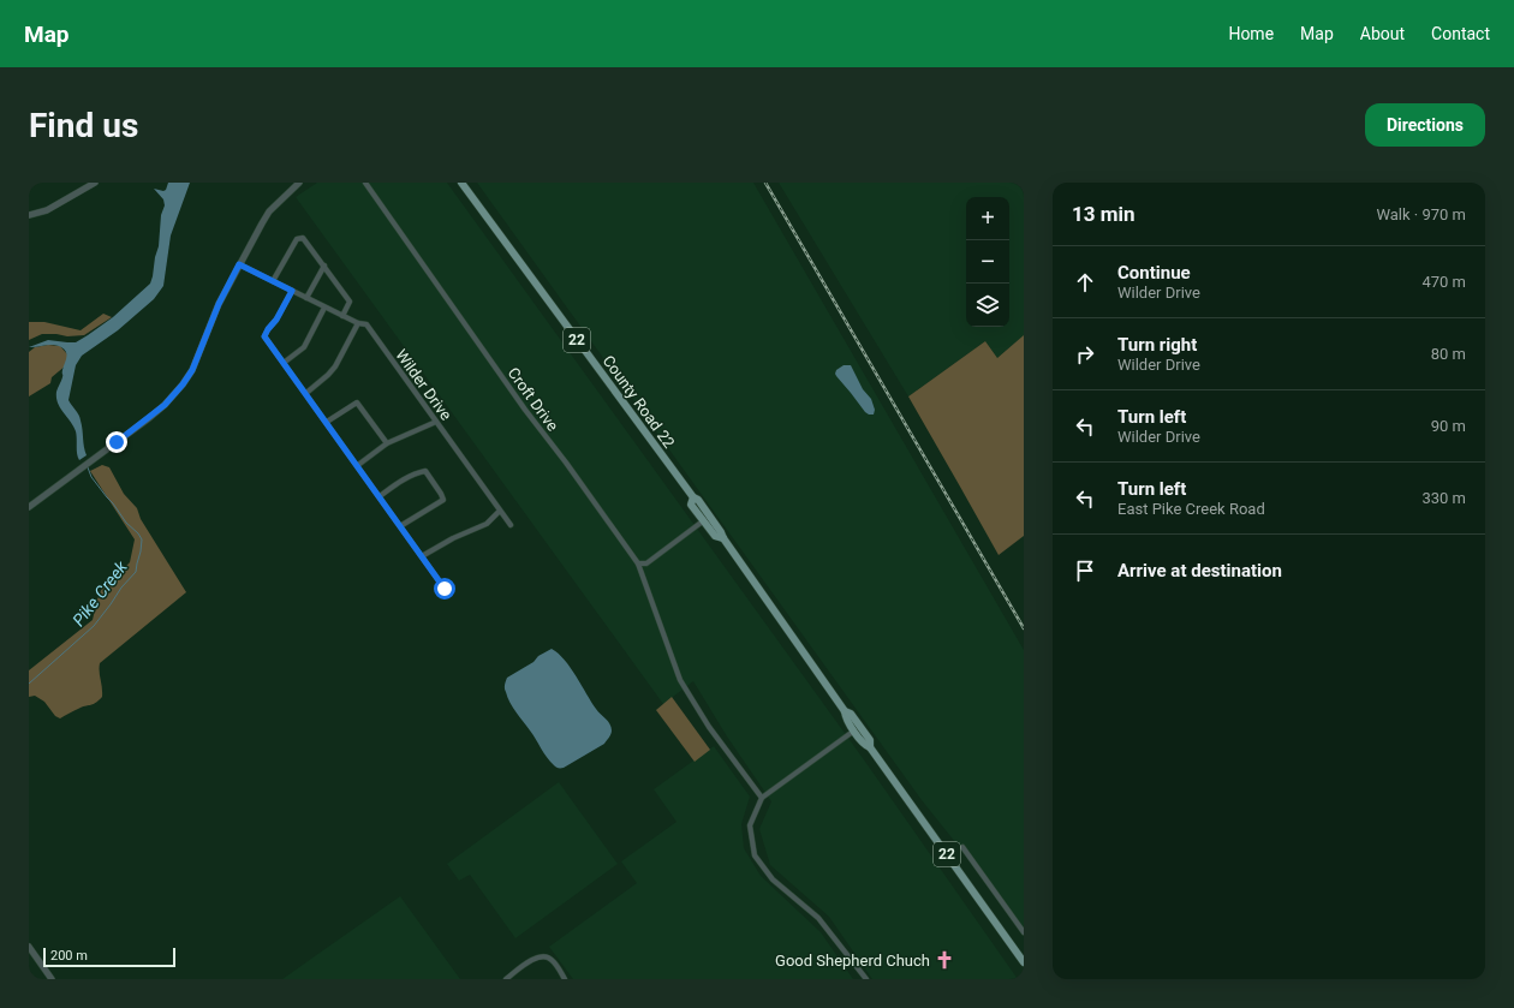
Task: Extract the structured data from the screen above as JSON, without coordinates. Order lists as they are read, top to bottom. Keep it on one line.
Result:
{"streets":{"main road":["22","County Road 22"],"street":["Wilder Drive","Croft Drive"]},"water":["Pike Creek"],"places":{"church":["Good Shepherd Chuch"]},"scale_bar":"200 m","page":{"header":"Map","nav":["Home","Map","About","Contact"],"buttons":"Directions","title":"Find us","heading":["13 min","Walk · 970 m"],"map_buttons":["+","−"],"list":[["Continue","Wilder Drive","470 m"],["Turn right","Wilder Drive","80 m"],["Turn left","Wilder Drive","90 m"],["Turn left","East Pike Creek Road","330 m"],"Arrive at destination"],"scale":"200 m"}}
